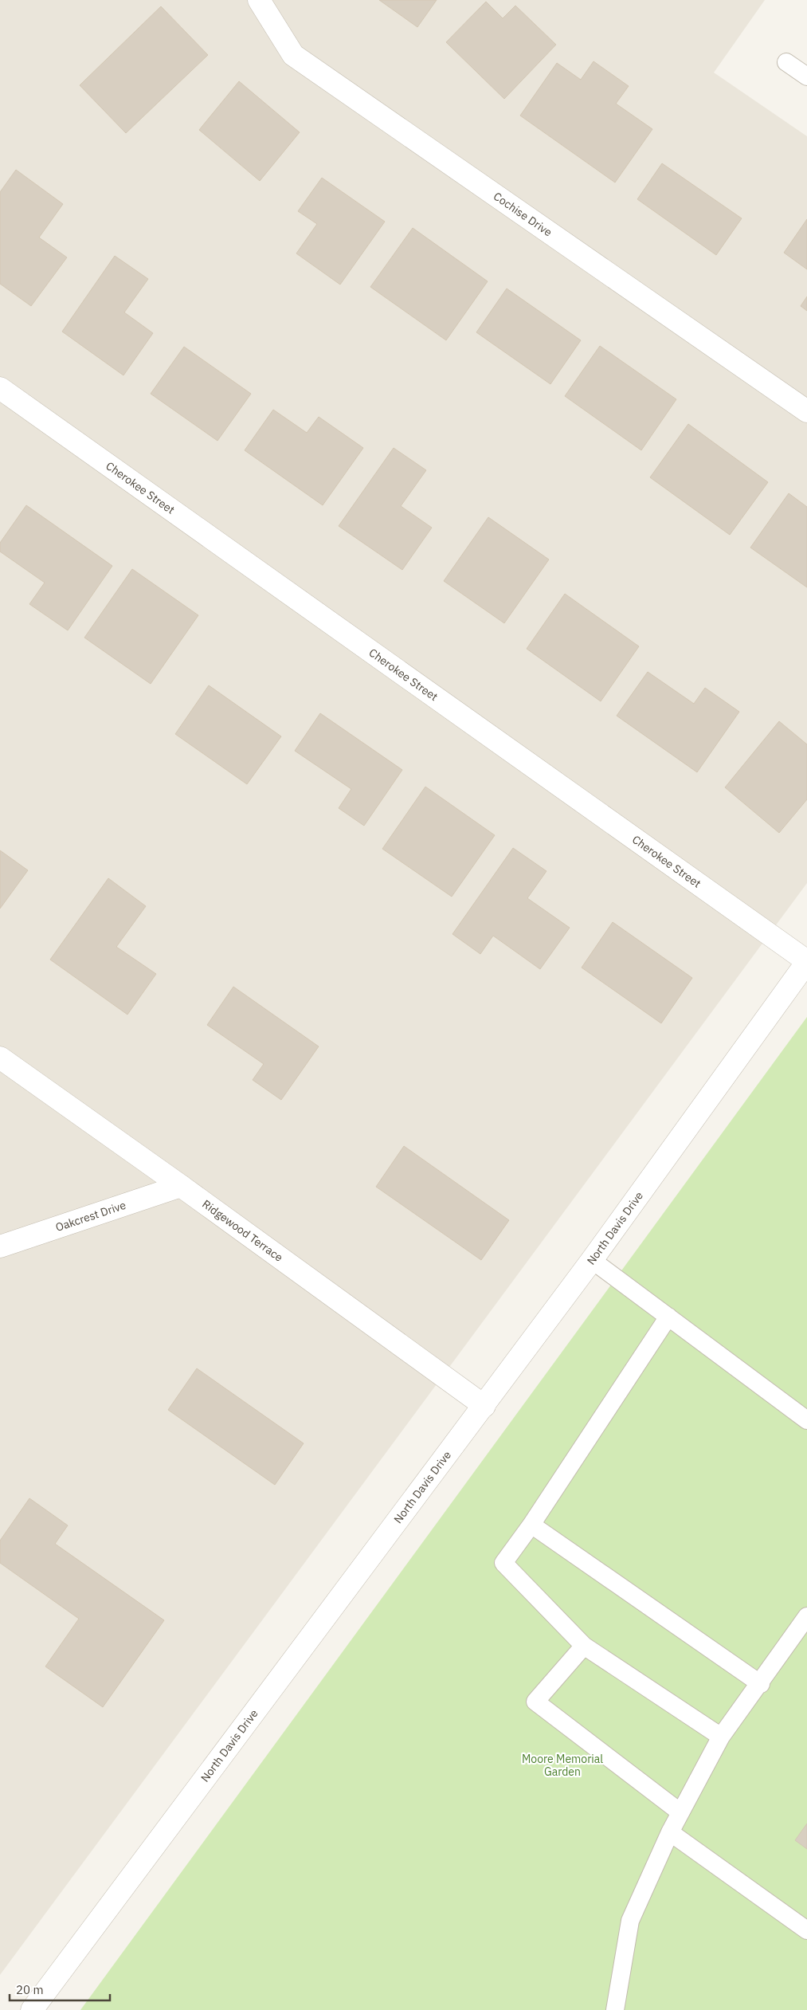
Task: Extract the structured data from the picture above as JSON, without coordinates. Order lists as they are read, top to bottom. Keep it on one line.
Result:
{"streets":{"street":["Cochise Drive","Cherokee Street","Oakcrest Drive","North Davis Drive","Ridgewood Terrace"]},"crossings":[["Cherokee Street","North Davis Drive"],["Oakcrest Drive","Ridgewood Terrace"],["North Davis Drive","Ridgewood Terrace"]],"parks":["Moore Memorial Garden"],"scale_bar":"20 m"}
